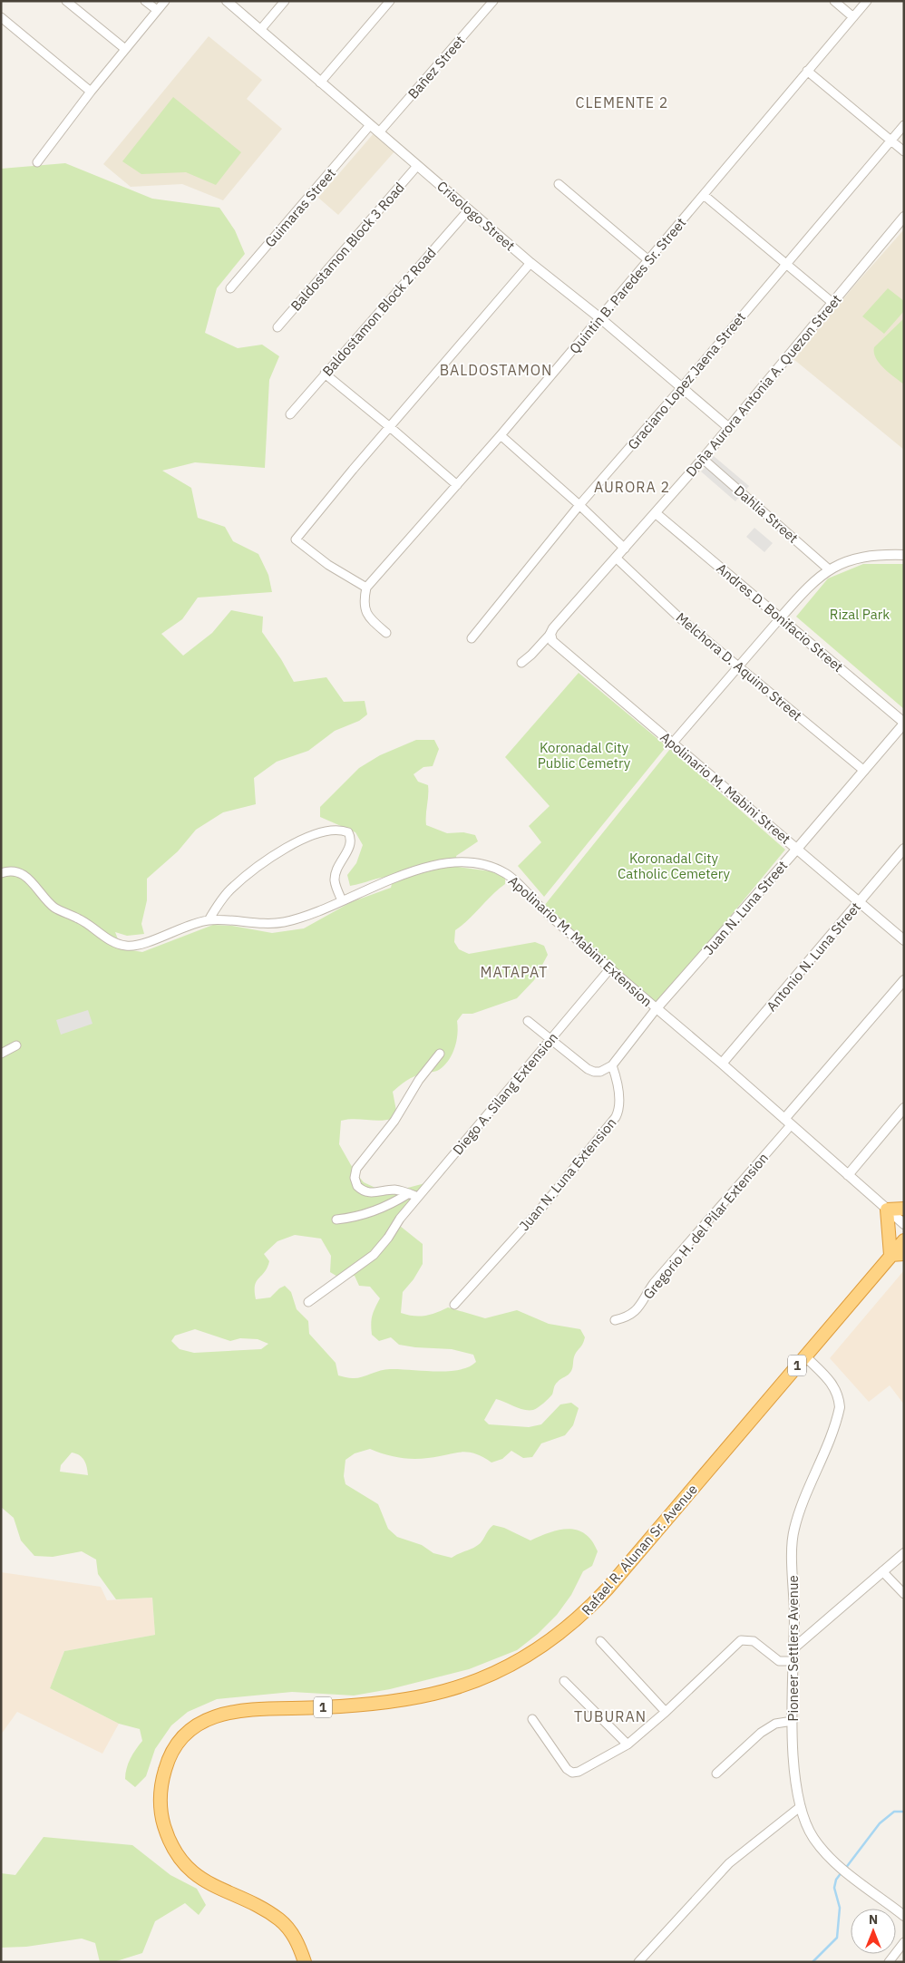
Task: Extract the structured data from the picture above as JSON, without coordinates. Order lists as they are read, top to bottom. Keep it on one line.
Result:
{"streets":{"highway":["1","Rafael R. Alunan Sr. Avenue"],"street":["Bañez Street","Guimaras Street","Crisologo Street","Baldostamon Block 3 Road","Quintin B. Paredes Sr. Street","Baldostamon Block 2 Road","Graciano Lopez Jaena Street","Doña Aurora Antonia A. Quezon Street","Dahlia Street","Andres D. Bonifacio Street","Melchora D. Aquino Street","Apolinario M. Mabini Street","Juan N. Luna Street","Apolinario M. Mabini Extension","Antonio N. Luna Street","Diego A. Silang Extension","Juan N. Luna Extension","Gregorio H. del Pilar Extension","Pioneer Settlers Avenue"]},"crossings":[["Bañez Street","Crisologo Street"],["Guimaras Street","Crisologo Street"],["Crisologo Street","Baldostamon Block 3 Road"],["Crisologo Street","Quintin B. Paredes Sr. Street"],["Crisologo Street","Baldostamon Block 2 Road"],["Crisologo Street","Graciano Lopez Jaena Street"],["Crisologo Street","Doña Aurora Antonia A. Quezon Street"],["Doña Aurora Antonia A. Quezon Street","Dahlia Street"],["Doña Aurora Antonia A. Quezon Street","Andres D. Bonifacio Street"],["Doña Aurora Antonia A. Quezon Street","Melchora D. Aquino Street"],["Doña Aurora Antonia A. Quezon Street","Apolinario M. Mabini Street"],["Andres D. Bonifacio Street","Juan N. Luna Street"],["Melchora D. Aquino Street","Juan N. Luna Street"],["Apolinario M. Mabini Street","Juan N. Luna Street"],["Apolinario M. Mabini Street","Antonio N. Luna Street"],["Juan N. Luna Street","Apolinario M. Mabini Extension"],["Apolinario M. Mabini Extension","Antonio N. Luna Street"],["Apolinario M. Mabini Extension","Diego A. Silang Extension"],["Apolinario M. Mabini Extension","Gregorio H. del Pilar Extension"],["Rafael R. Alunan Sr. Avenue","Pioneer Settlers Avenue"]],"districts":["CLEMENTE 2","BALDOSTAMON","AURORA 2","MATAPAT","TUBURAN"],"parks":["Rizal Park","Koronadal City Public Cemetry","Koronadal City Catholic Cemetery"],"north":"top"}
